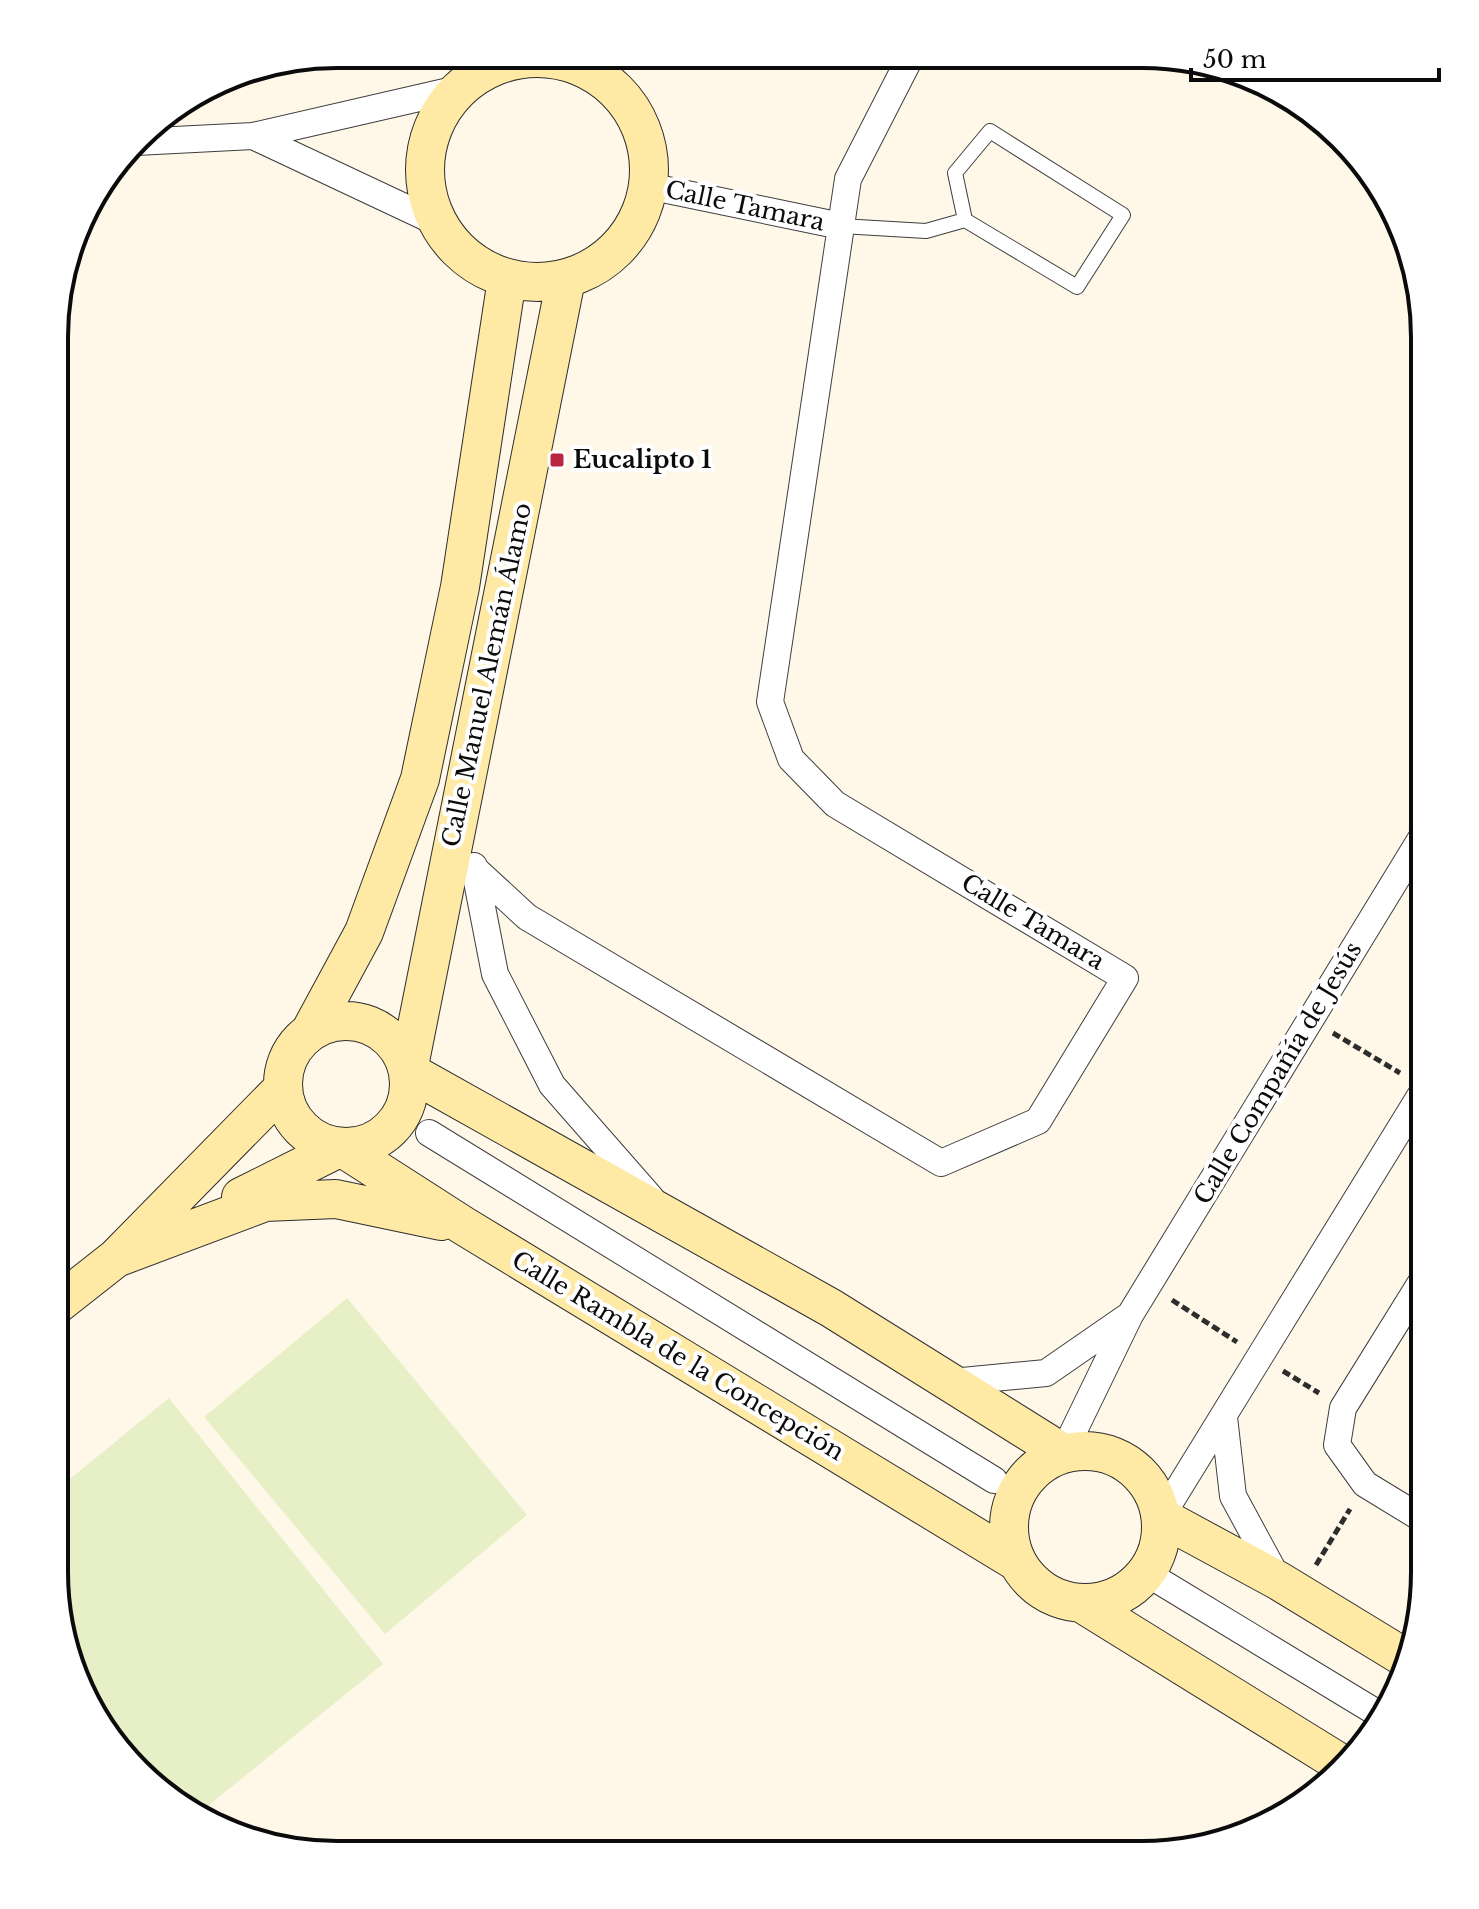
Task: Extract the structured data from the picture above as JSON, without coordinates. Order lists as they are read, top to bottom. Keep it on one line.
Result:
{"streets":{"street":["Calle Tamara","Calle Manuel Alemán Álamo","Calle Compañía de Jesús","Calle Rambla de la Concepción"]},"crossings":[["Calle Manuel Alemán Álamo","Calle Rambla de la Concepción"],["Calle Compañía de Jesús","Calle Rambla de la Concepción"]],"places":{"transit":["Eucalipto 1"]},"scale_bar":"50 m"}
